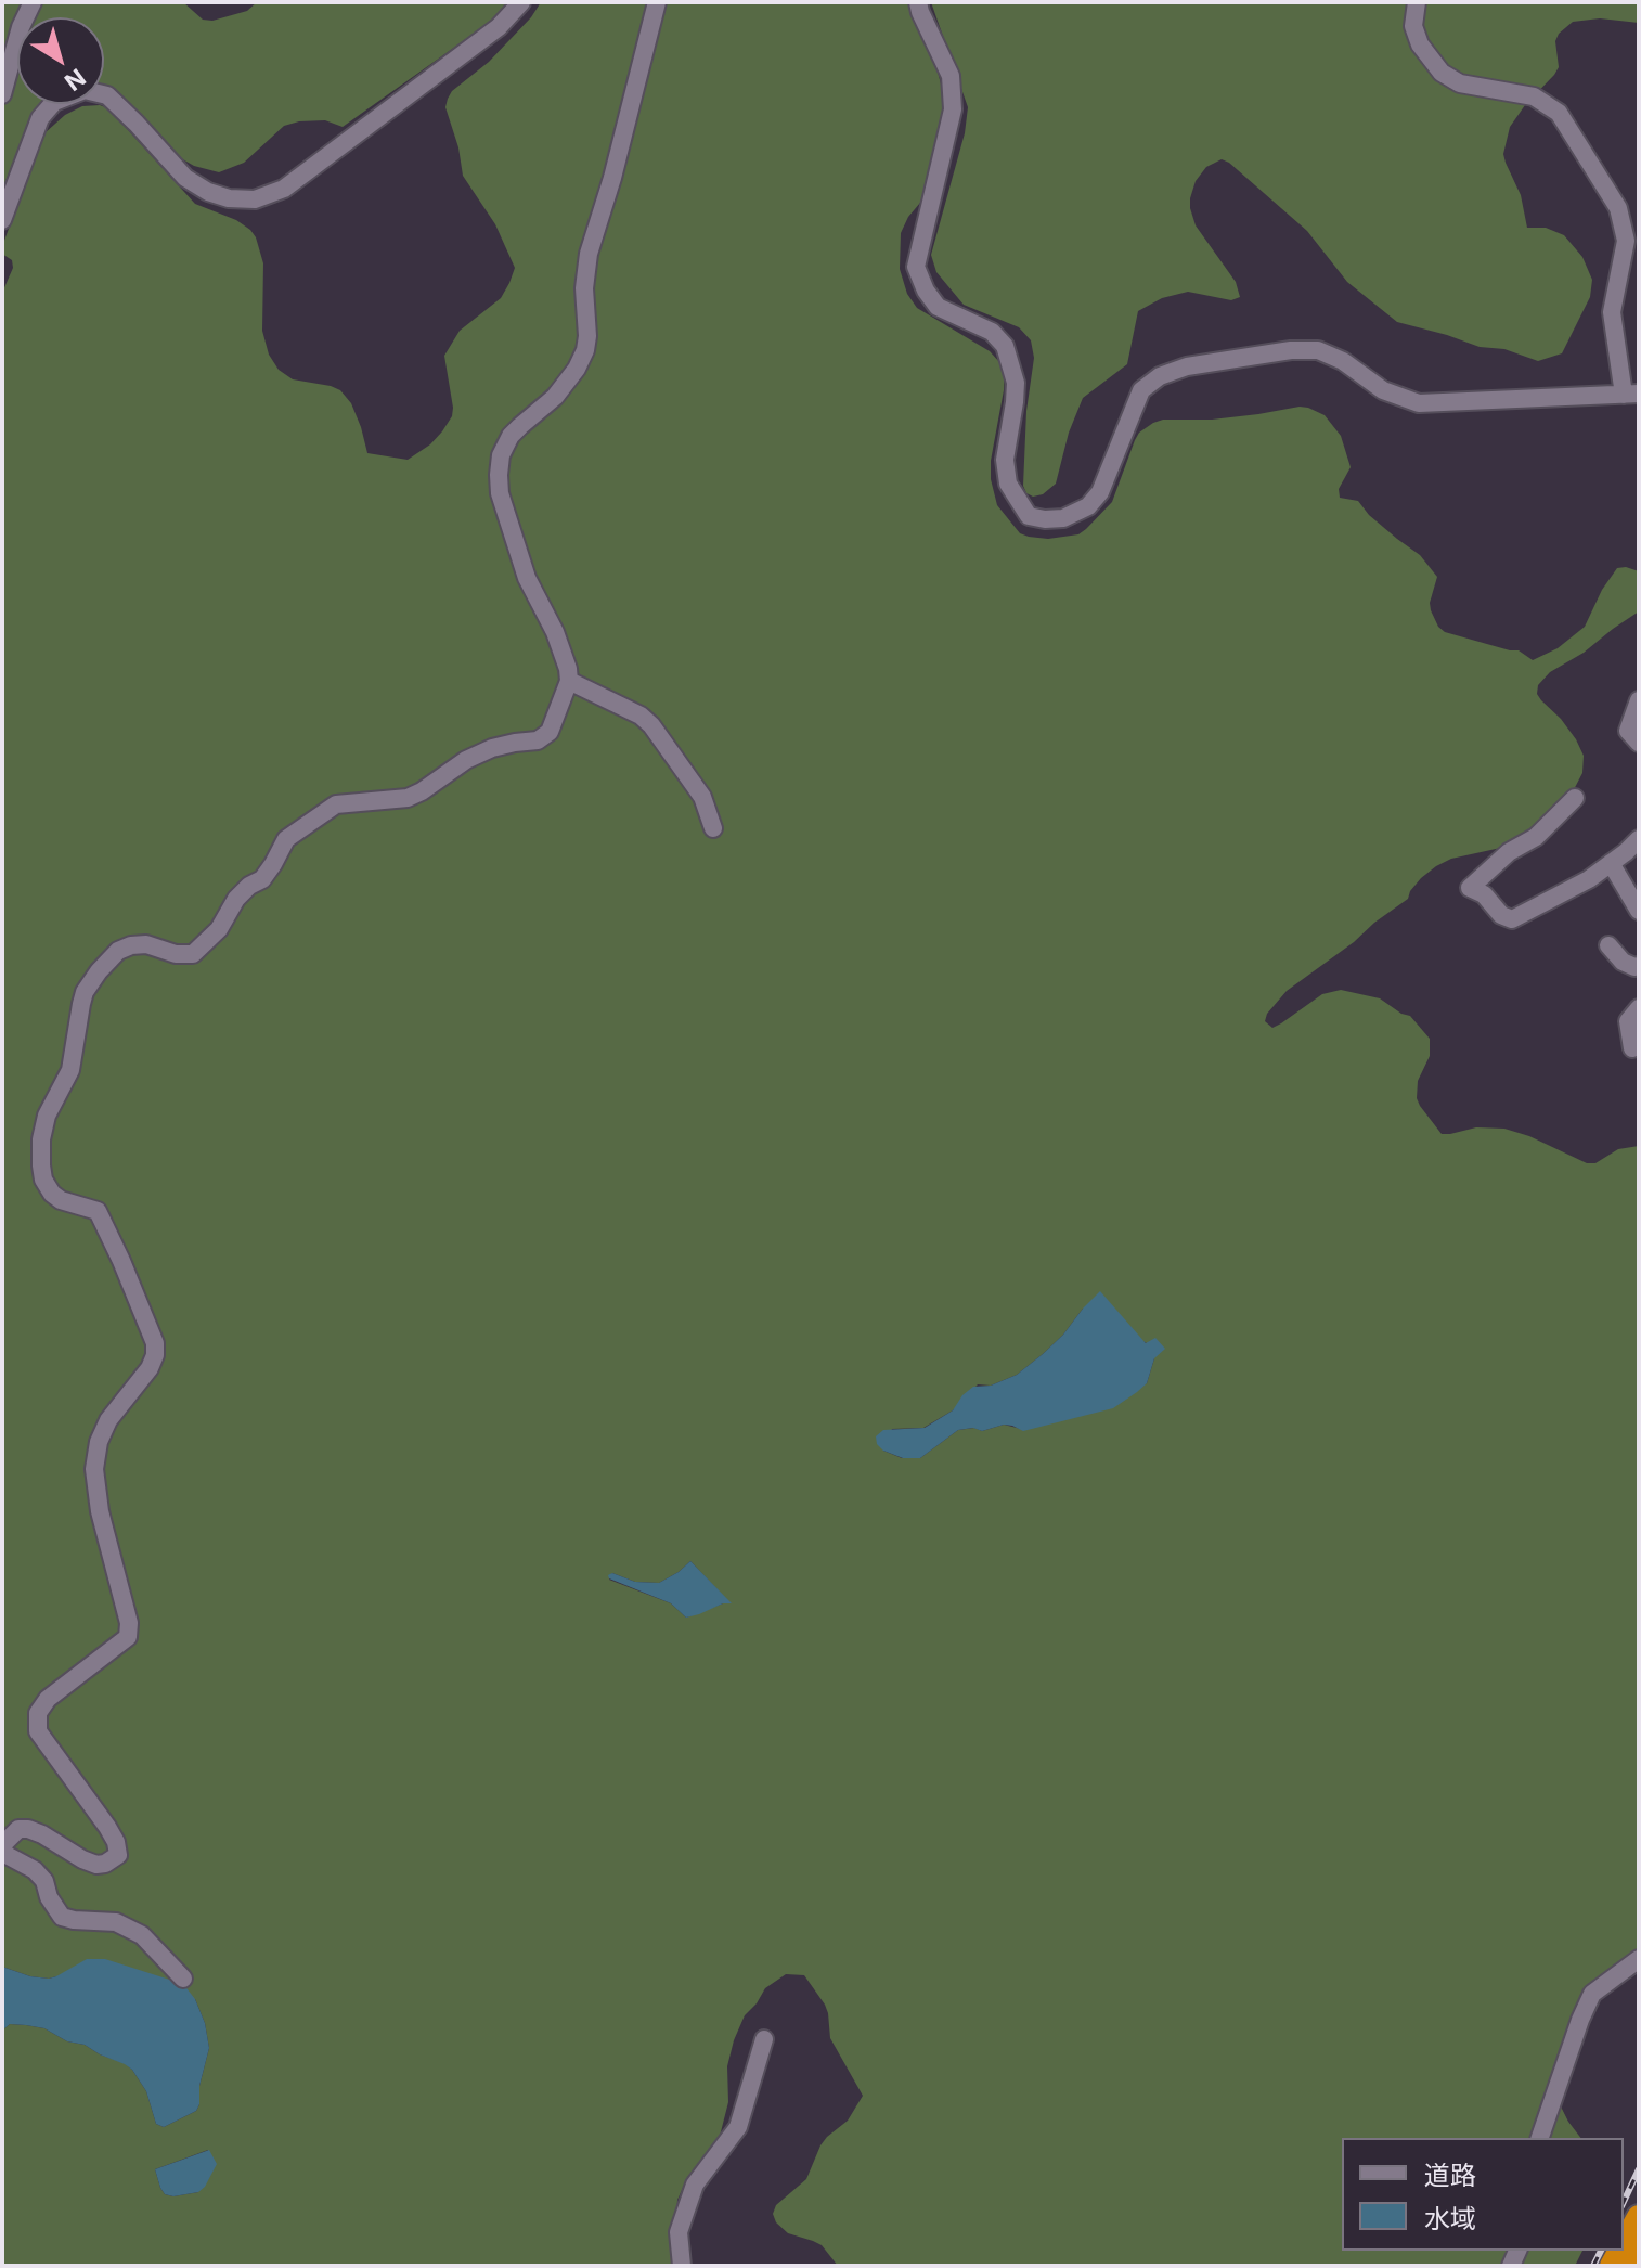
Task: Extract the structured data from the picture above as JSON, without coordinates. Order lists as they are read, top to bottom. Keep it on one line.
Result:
{"legend":["道路","水域"],"north":"bottom right"}
